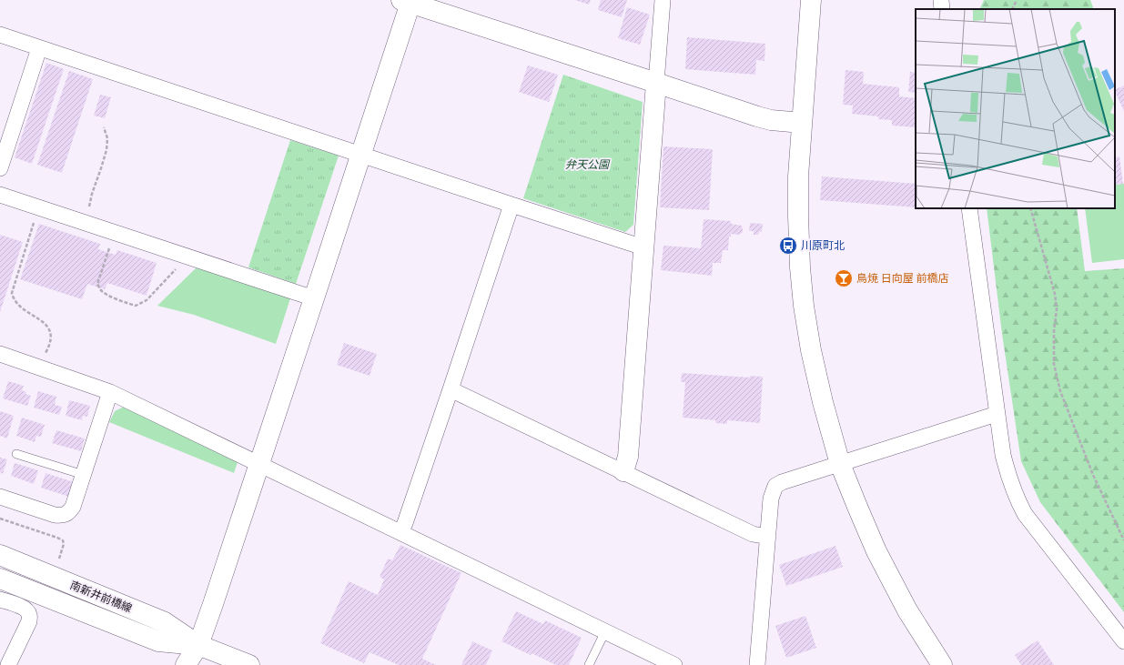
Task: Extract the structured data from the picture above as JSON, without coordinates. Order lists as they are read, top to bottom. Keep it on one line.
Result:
{"streets":{"street":["南新井前橋線"]},"parks":["弁天公園"],"places":{"bus stop":["川原町北"],"bar":["鳥焼 日向屋 前橋店"]}}
